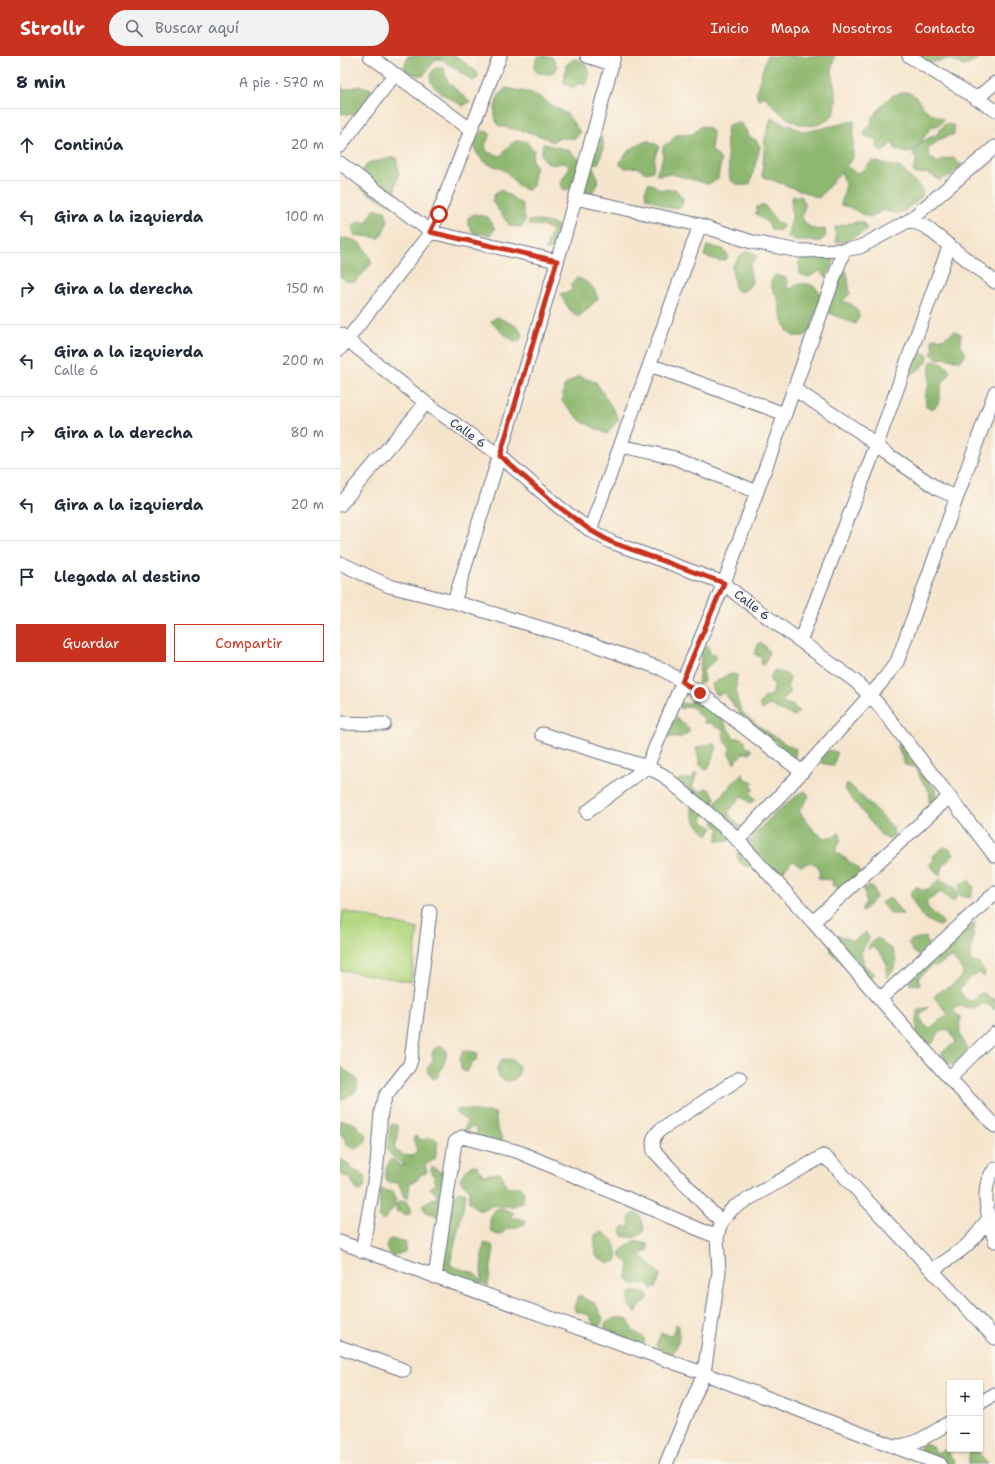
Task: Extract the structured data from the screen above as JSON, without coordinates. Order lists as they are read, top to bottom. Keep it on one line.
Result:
{"streets":{"street":["Calle 6"]},"page":{"header":"Strollr","search":"Buscar aquí","nav":["Inicio","Mapa","Nosotros","Contacto"],"heading":["8 min","A pie · 570 m"],"list":[["Continúa","20 m"],["Gira a la izquierda","100 m"],["Gira a la derecha","150 m"],["Gira a la izquierda","Calle 6","200 m"],["Gira a la derecha","80 m"],["Gira a la izquierda","20 m"],"Llegada al destino"],"buttons":["Guardar","Compartir"],"map_buttons":["+","−"]}}
